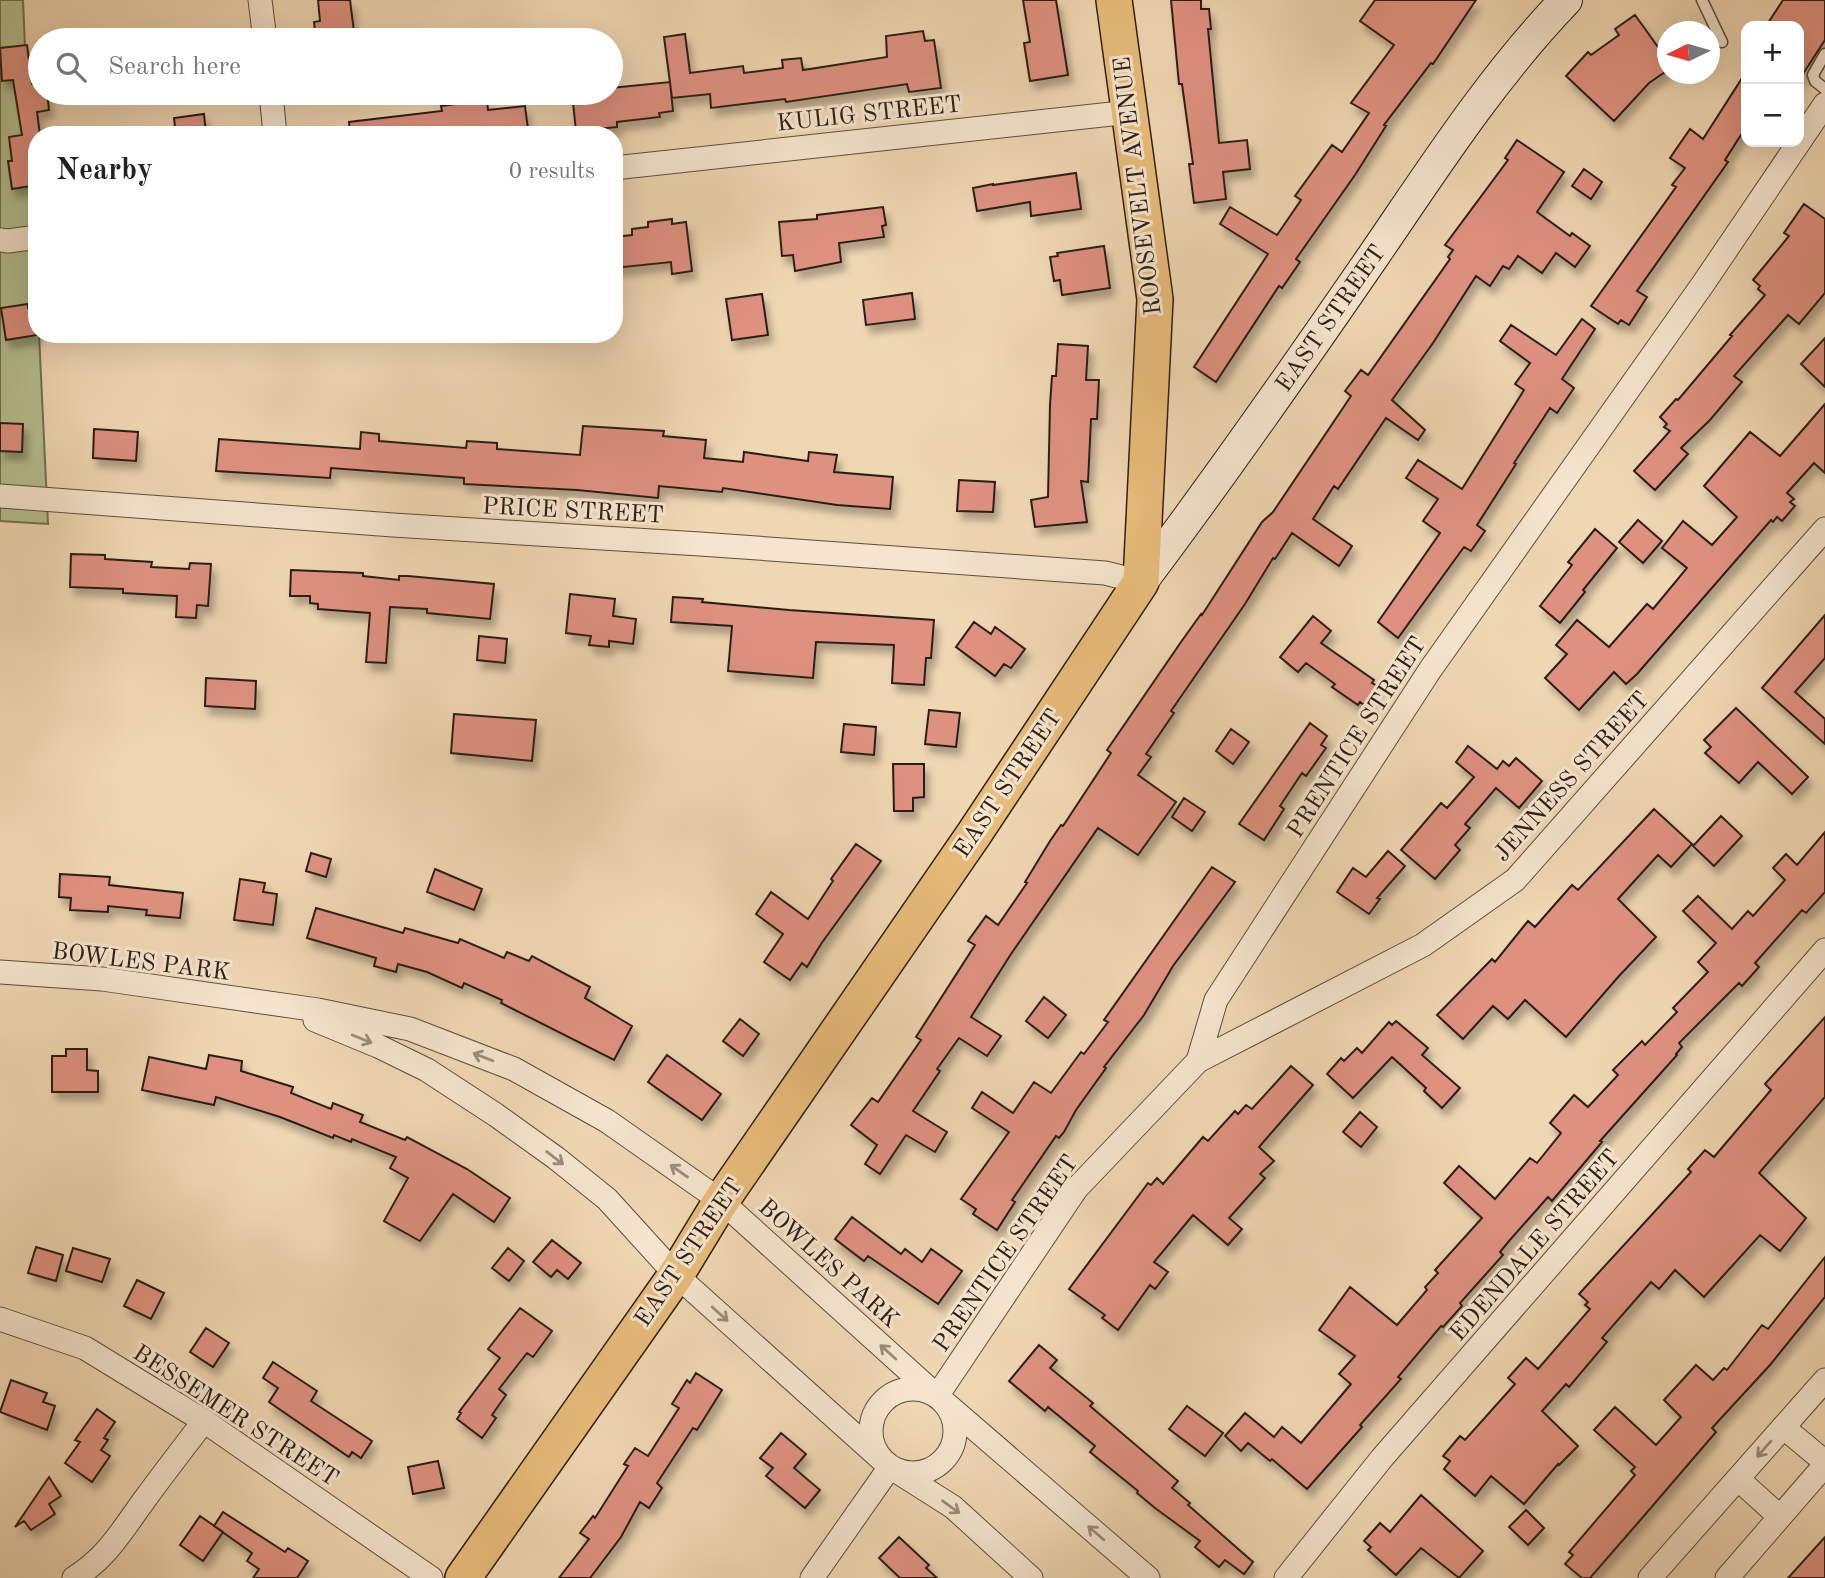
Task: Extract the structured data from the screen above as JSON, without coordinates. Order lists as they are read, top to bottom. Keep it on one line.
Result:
{"streets":{"main road":["ROOSEVELT AVENUE","EAST STREET"],"street":["KULIG STREET","PRICE STREET","PRENTICE STREET","JENNESS STREET","BOWLES PARK","EDENDALE STREET","BESSEMER STREET"]},"crossings":[["KULIG STREET","ROOSEVELT AVENUE"],["ROOSEVELT AVENUE","EAST STREET"],["ROOSEVELT AVENUE","PRICE STREET"],["EAST STREET","PRICE STREET"],["EAST STREET","BOWLES PARK"],["PRENTICE STREET","JENNESS STREET"],["PRENTICE STREET","BOWLES PARK"]],"north":"left","page":{"map_buttons":["+","−"],"search":"Search here","heading":["Nearby","0 results"]}}
